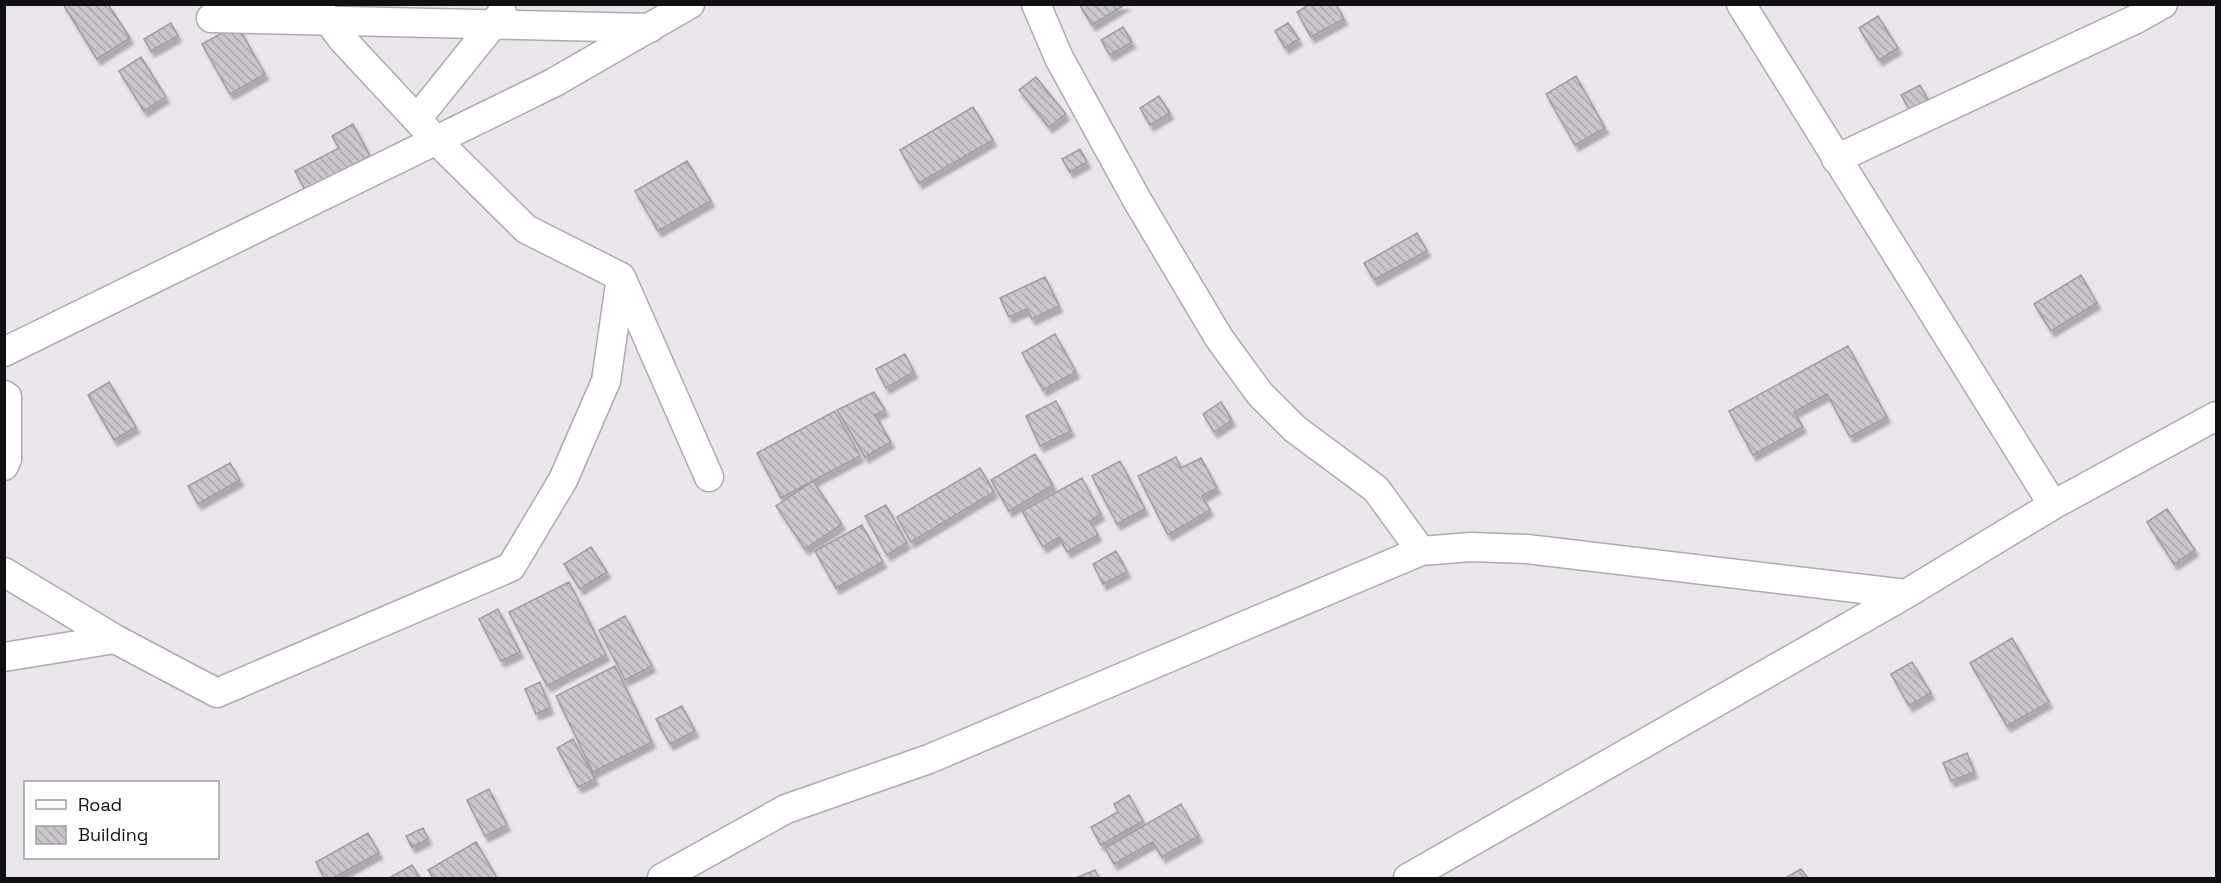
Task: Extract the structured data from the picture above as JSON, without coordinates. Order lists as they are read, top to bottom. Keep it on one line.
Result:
{"legend":["Road","Building"]}
